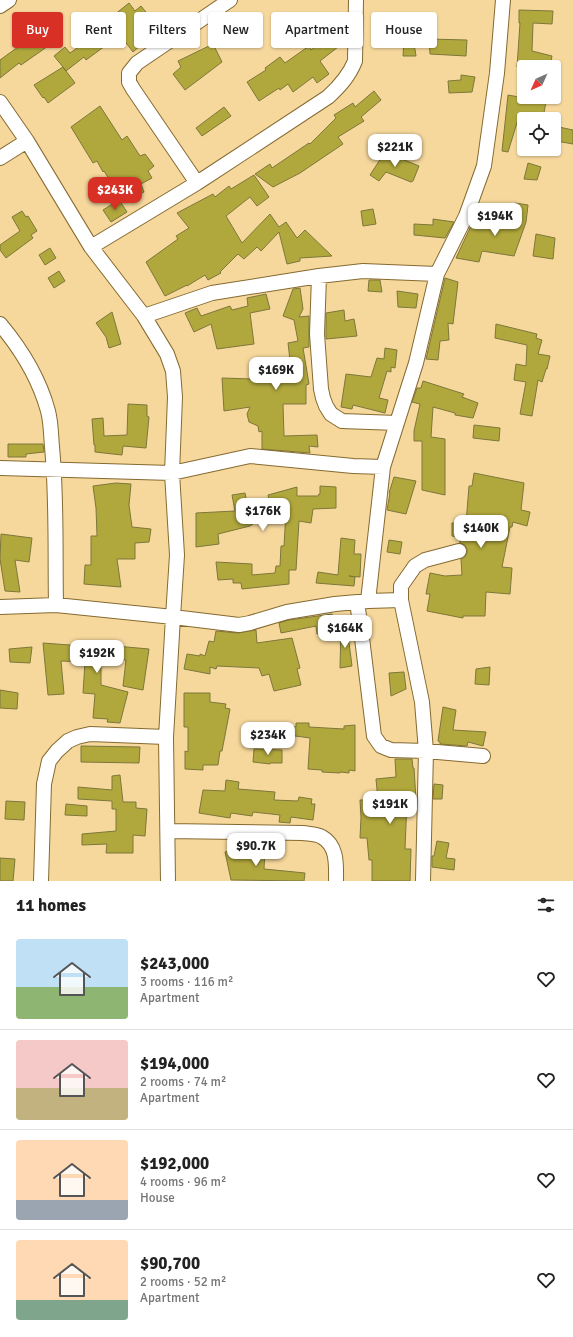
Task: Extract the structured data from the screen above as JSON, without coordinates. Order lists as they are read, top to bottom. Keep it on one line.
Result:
{"north":"bottom left","page":{"chip":["Buy","Rent","Filters","New","Apartment","House"],"price":["$221K","$243K","$194K","$169K","$176K","$140K","$164K","$192K","$234K","$191K","$90.7K"],"heading":"11 homes","list":[{"name":"$243,000","note":"3 rooms · 116 m² · Apartment"},{"name":"$194,000","note":"2 rooms · 74 m² · Apartment"},{"name":"$192,000","note":"4 rooms · 96 m² · House"},{"name":"$90,700","note":"2 rooms · 52 m² · Apartment"}]}}
